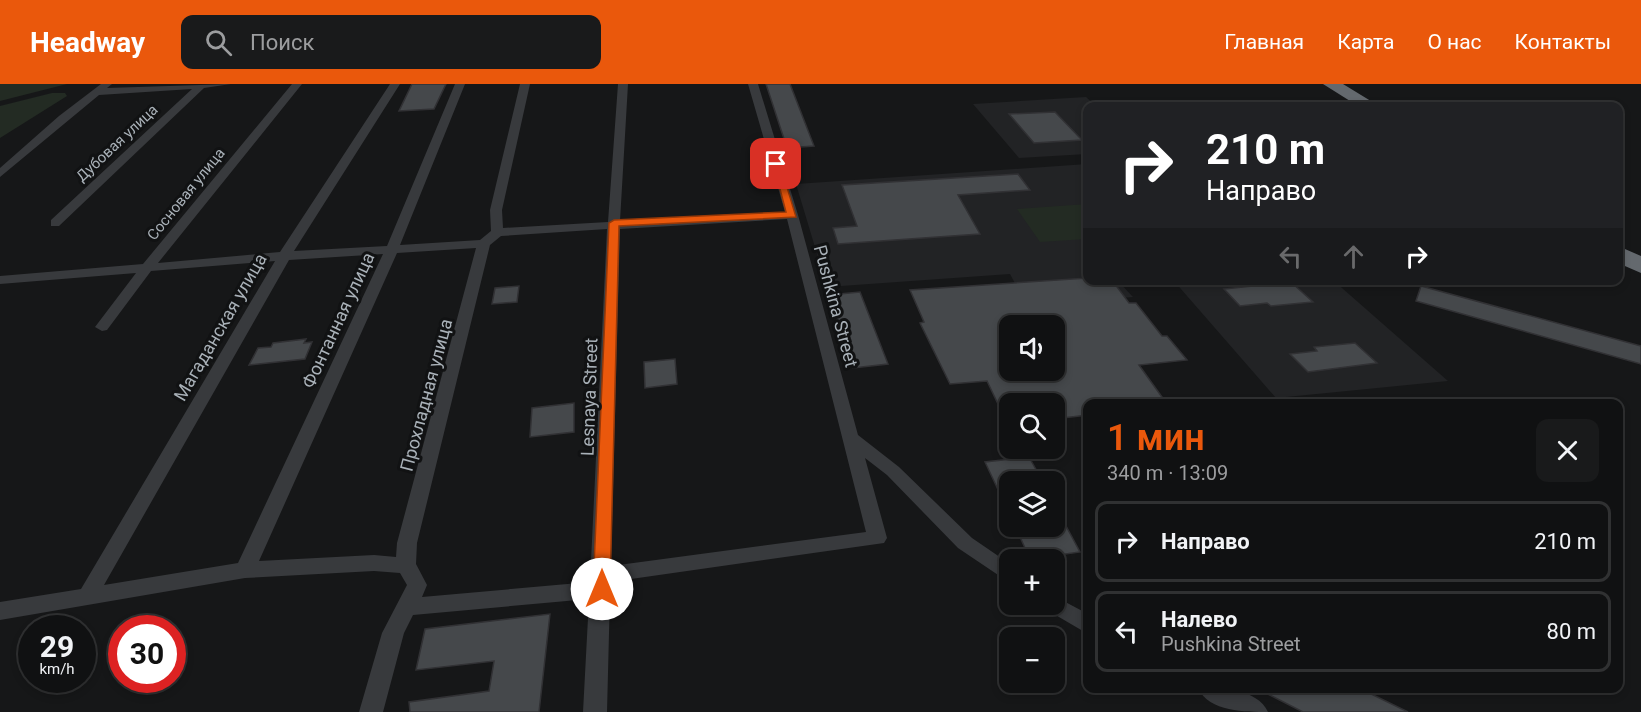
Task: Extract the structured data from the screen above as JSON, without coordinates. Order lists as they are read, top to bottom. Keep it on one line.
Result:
{"streets":{"street":["Дубовая улица","Сосновая улица","Pushkina Street","Фонтанная улица","Магаданская улица","Прохладная улица","Lesnaya Street"]},"crossings":[["Pushkina Street","Lesnaya Street"]],"page":{"header":"Headway","search":"Поиск","nav":["Главная","Карта","О нас","Контакты"],"turn":["210 m","Направо"],"map_buttons":["+","−"],"heading":["1 мин","340 m · 13:09"],"list":[{"name":"Направо","value":"210 m"},{"name":"Налево","note":"Pushkina Street","value":"80 m"}],"speed":"29 km/h","limit":"30"}}
